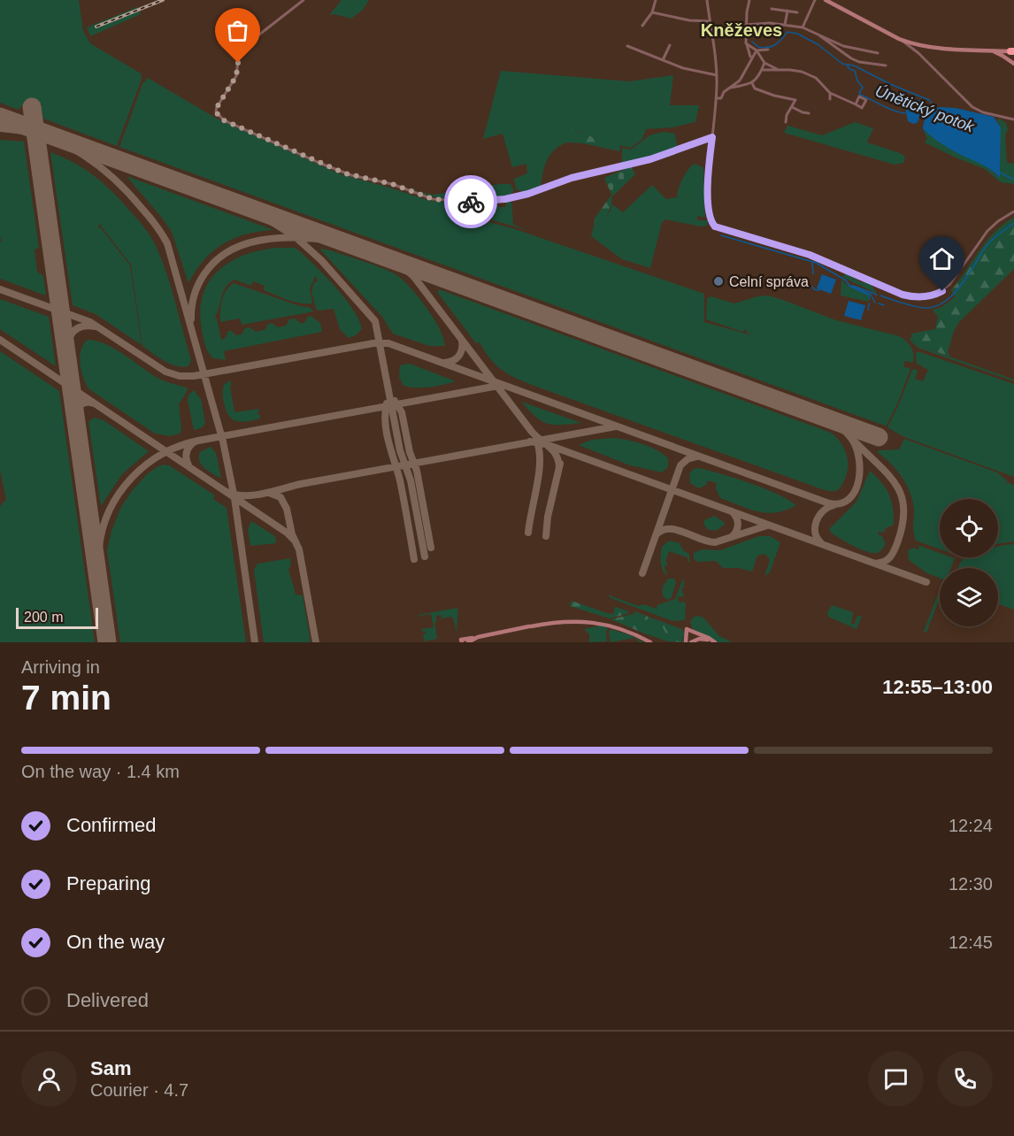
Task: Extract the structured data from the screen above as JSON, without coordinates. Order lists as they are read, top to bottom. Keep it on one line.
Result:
{"districts":["Kněževes"],"water":["Únětický potok"],"places":["Celní správa"],"scale_bar":"200 m","page":{"scale":"200 m","heading":["7 min","Arriving in","12:55–13:00"],"panel":["Sam","Courier · 4.7"],"bar":"On the way · 1.4 km","list":[["Confirmed","12:24"],["Preparing","12:30"],["On the way","12:45"],"Delivered"]}}
